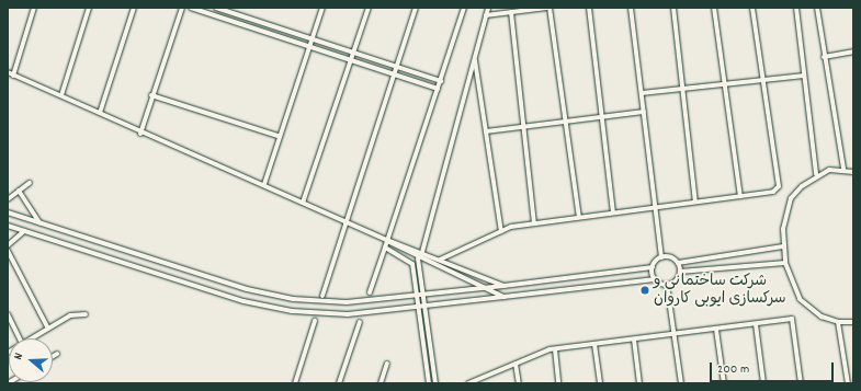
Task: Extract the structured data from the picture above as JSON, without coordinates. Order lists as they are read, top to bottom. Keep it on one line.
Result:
{"places":["شرکت ساختمانی و سرکسازی ایوبی کاروان"],"scale_bar":"200 m","north":"left"}
